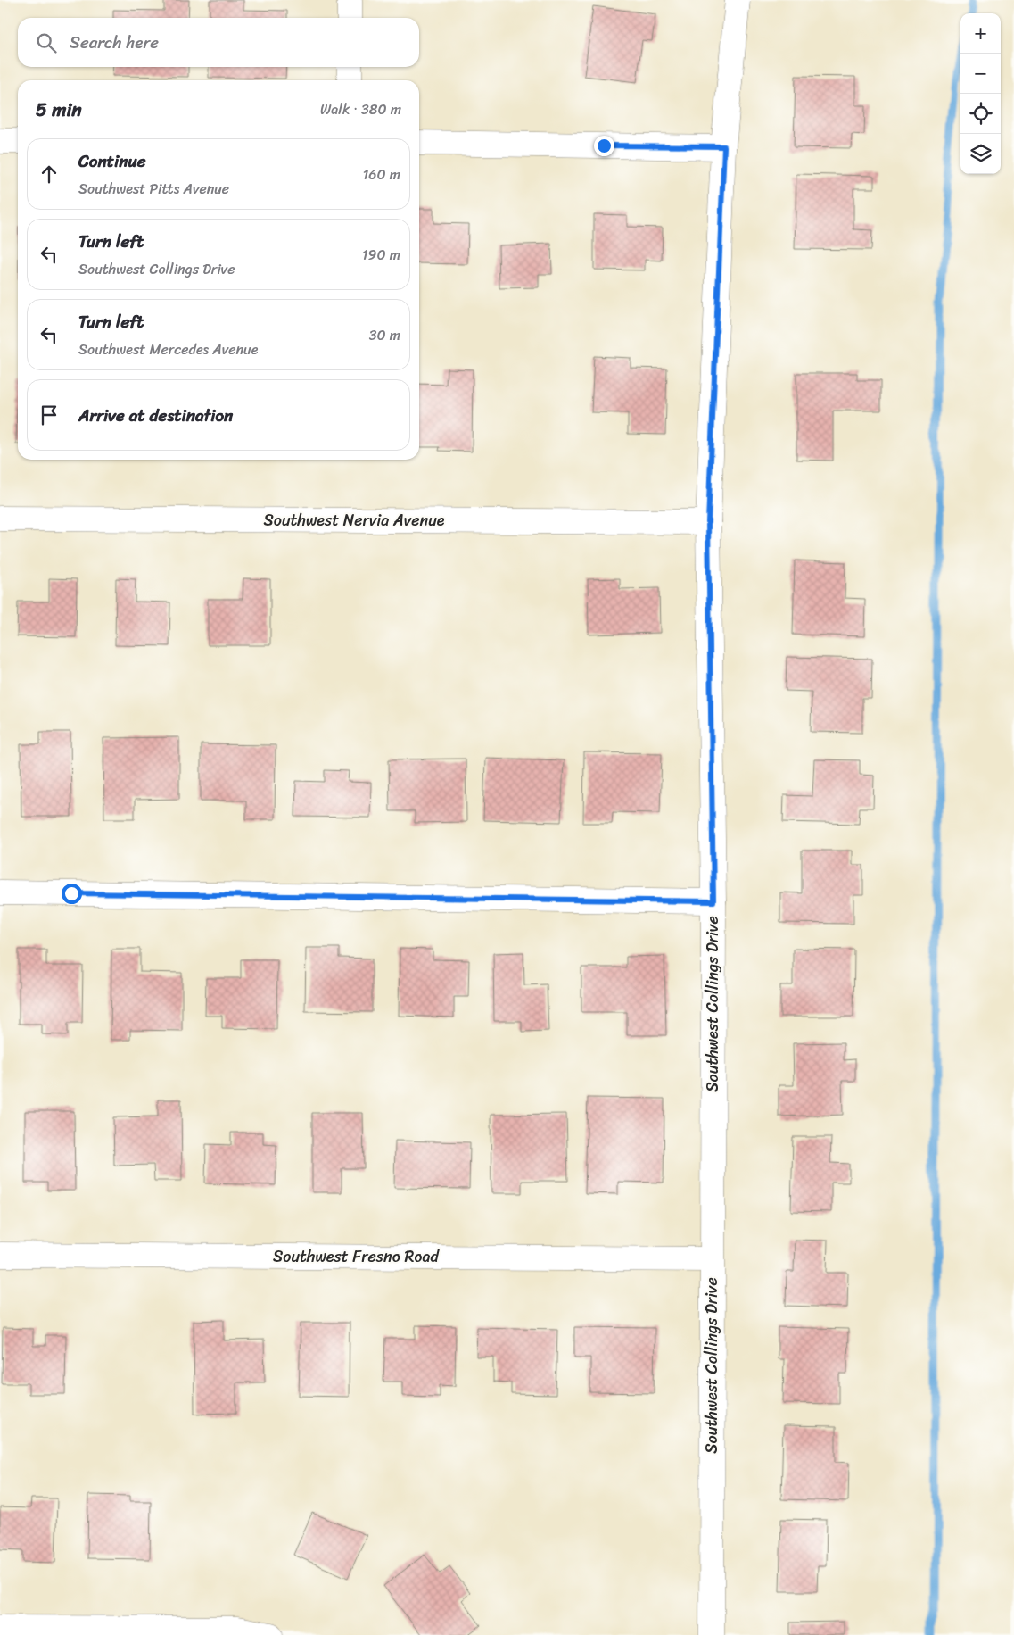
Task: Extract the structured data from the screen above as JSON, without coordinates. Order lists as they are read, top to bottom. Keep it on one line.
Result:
{"streets":{"street":["Southwest Nervia Avenue","Southwest Collings Drive","Southwest Fresno Road"]},"crossings":[["Southwest Nervia Avenue","Southwest Collings Drive"],["Southwest Collings Drive","Southwest Fresno Road"]],"page":{"map_buttons":["+","−"],"search":"Search here","heading":["5 min","Walk · 380 m"],"list":[["Continue","Southwest Pitts Avenue","160 m"],["Turn left","Southwest Collings Drive","190 m"],["Turn left","Southwest Mercedes Avenue","30 m"],"Arrive at destination"]}}
